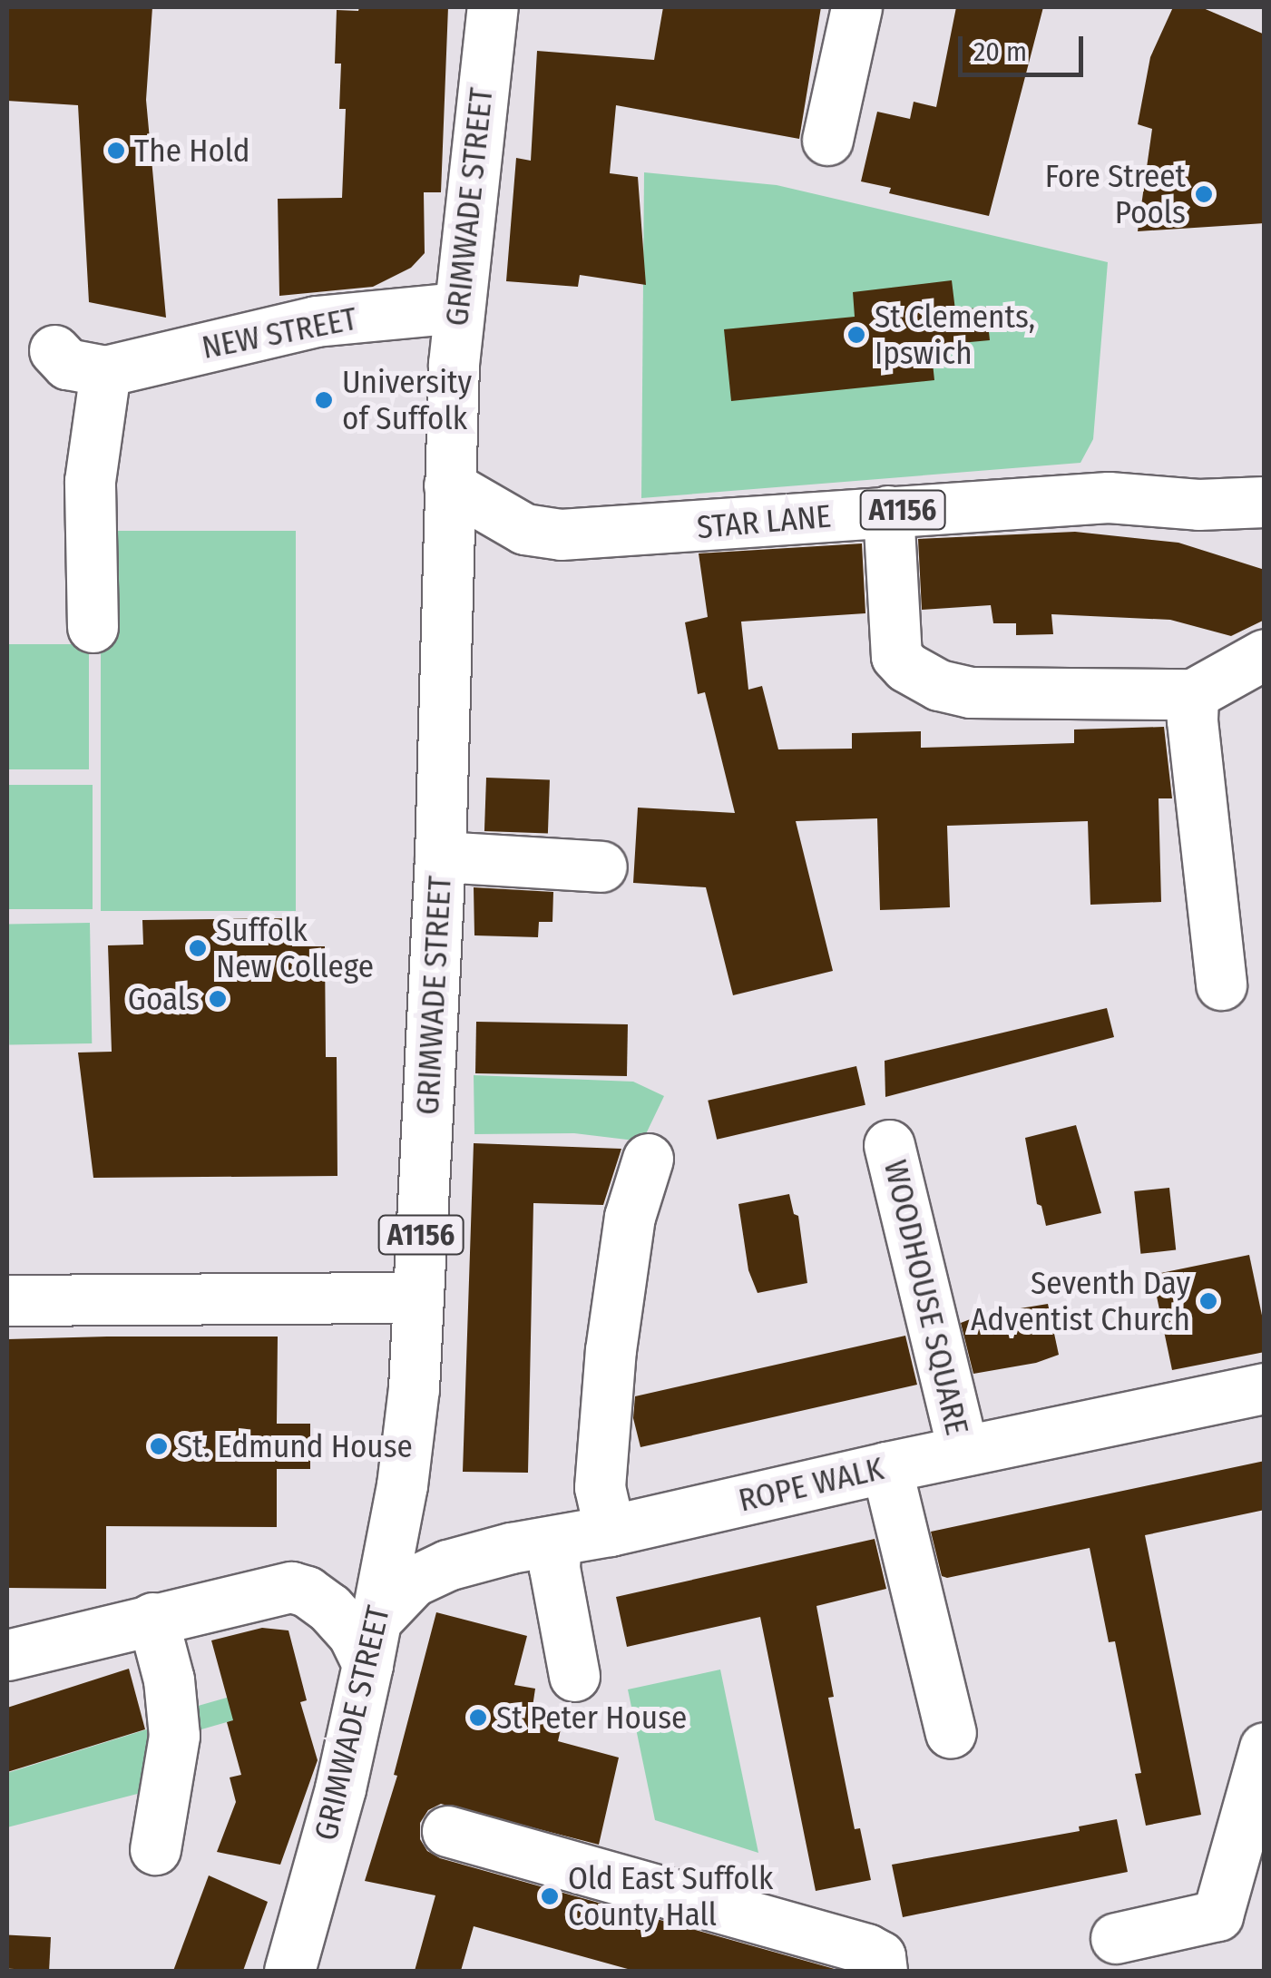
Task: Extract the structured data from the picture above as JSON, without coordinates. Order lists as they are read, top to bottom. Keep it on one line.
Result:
{"streets":{"main road":["GRIMWADE STREET","NEW STREET","A1156","STAR LANE","WOODHOUSE SQUARE","ROPE WALK"]},"crossings":[["GRIMWADE STREET","NEW STREET"],["GRIMWADE STREET","STAR LANE"],["GRIMWADE STREET","ROPE WALK"],["WOODHOUSE SQUARE","ROPE WALK"]],"places":["The Hold","Fore Street Pools","St Clements, Ipswich","University of Suffolk","Suffolk New College","Goals","Seventh Day Adventist Church","St. Edmund House","St Peter House","Old East Suffolk County Hall"],"scale_bar":"20 m"}
